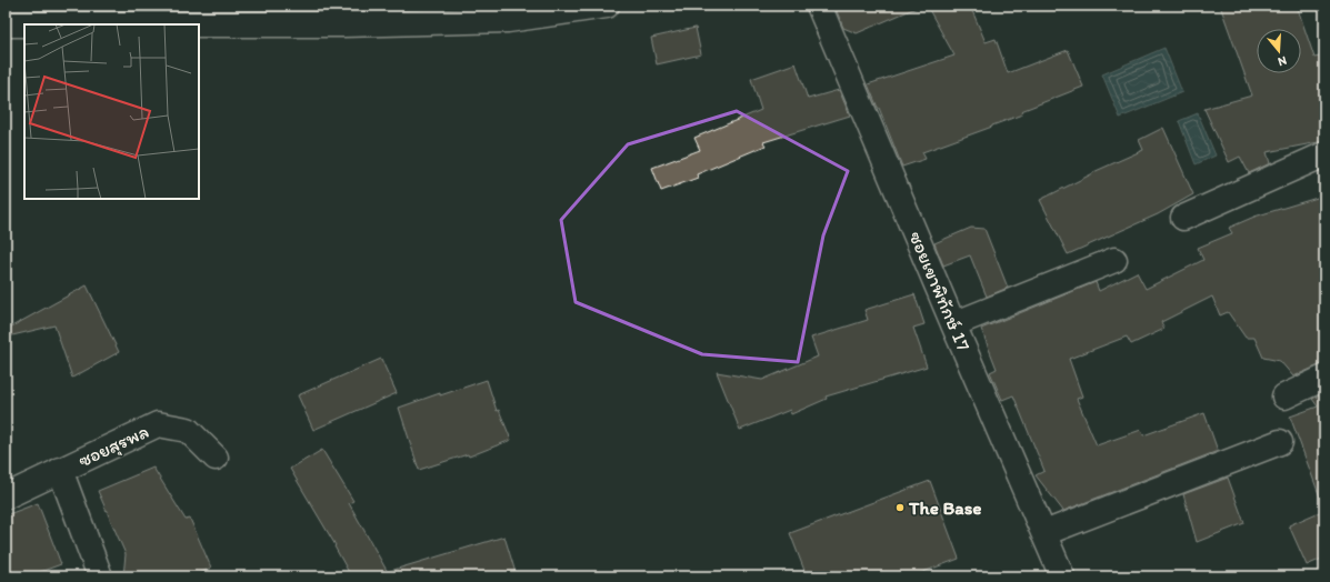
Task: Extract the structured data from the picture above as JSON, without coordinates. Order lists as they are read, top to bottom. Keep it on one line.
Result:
{"streets":{"street":["ซอยเขาพิทักษ์ 17","ซอยสุรพล"]},"places":["The Base"],"north":"bottom"}
